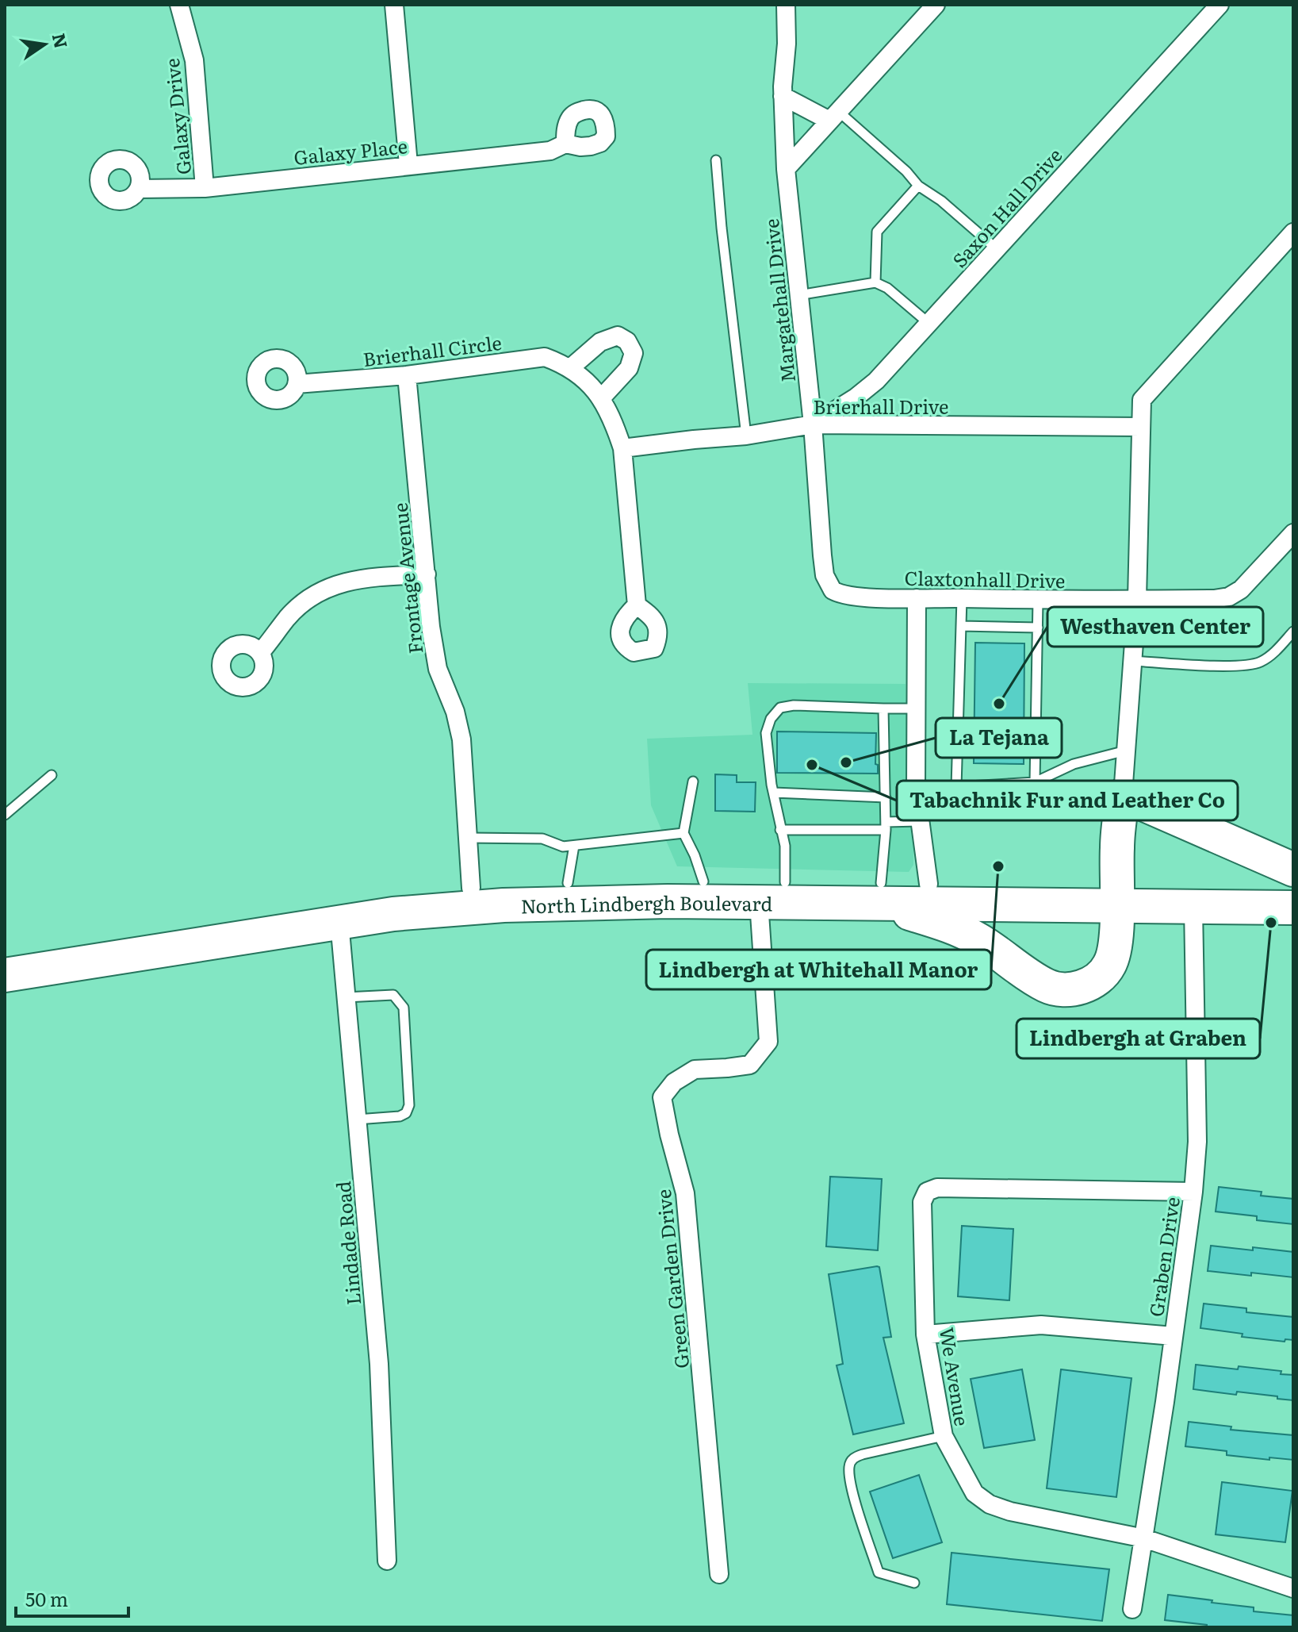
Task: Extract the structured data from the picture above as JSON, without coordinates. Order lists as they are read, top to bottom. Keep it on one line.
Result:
{"streets":{"highway":["North Lindbergh Boulevard"],"street":["Galaxy Drive","Galaxy Place","Saxon Hall Drive","Margatehall Drive","Brierhall Circle","Brierhall Drive","Frontage Avenue","Claxtonhall Drive","Lindade Road","Graben Drive","Green Garden Drive","We Avenue"]},"crossings":[["Galaxy Drive","Galaxy Place"],["Saxon Hall Drive","Margatehall Drive"],["Saxon Hall Drive","Brierhall Drive"],["Margatehall Drive","Brierhall Drive"],["Margatehall Drive","Claxtonhall Drive"],["Brierhall Circle","Brierhall Drive"],["Brierhall Circle","Frontage Avenue"],["Frontage Avenue","North Lindbergh Boulevard"],["North Lindbergh Boulevard","Lindade Road"],["North Lindbergh Boulevard","Graben Drive"],["North Lindbergh Boulevard","Green Garden Drive"],["Graben Drive","We Avenue"]],"places":["Westhaven Center","La Tejana","Tabachnik Fur and Leather Co","Lindbergh at Whitehall Manor","Lindbergh at Graben"],"scale_bar":"50 m","north":"right"}
